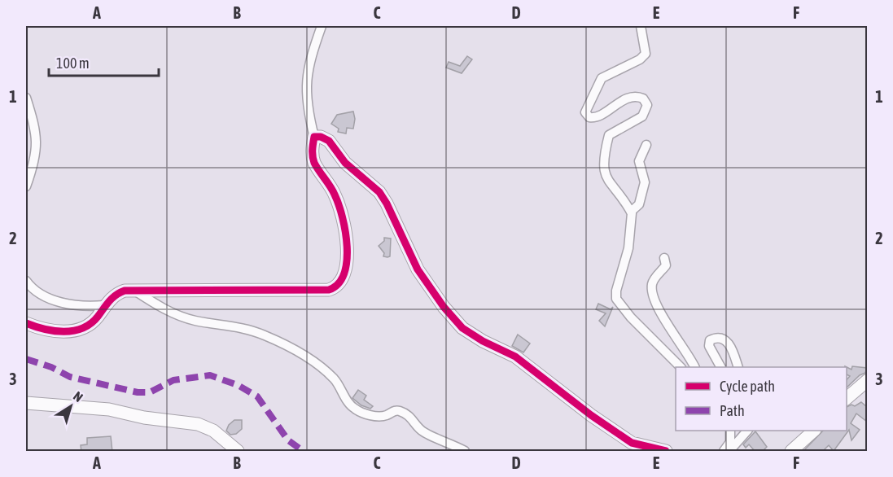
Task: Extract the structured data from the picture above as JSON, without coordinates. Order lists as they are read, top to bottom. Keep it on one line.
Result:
{"legend":["Cycle path","Path"],"scale_bar":"100 m","north":"top right","grid":{"columns":["A","B","C","D","E","F"],"rows":["1","2","3"]}}
